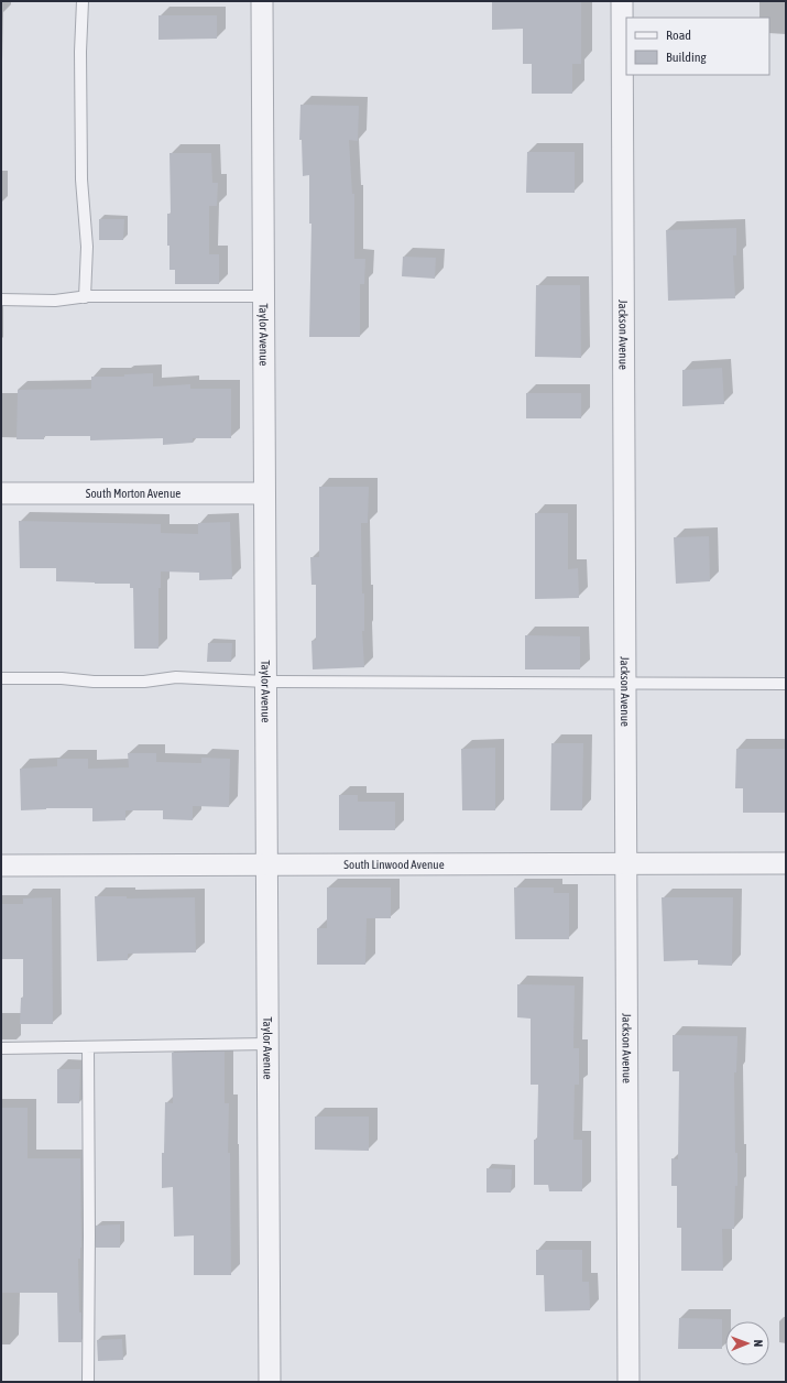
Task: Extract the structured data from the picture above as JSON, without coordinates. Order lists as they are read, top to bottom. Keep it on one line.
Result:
{"streets":{"street":["Taylor Avenue","Jackson Avenue","South Morton Avenue","South Linwood Avenue"]},"crossings":[["Taylor Avenue","South Morton Avenue"],["Taylor Avenue","South Linwood Avenue"],["Jackson Avenue","South Linwood Avenue"]],"legend":["Road","Building"],"north":"right"}
